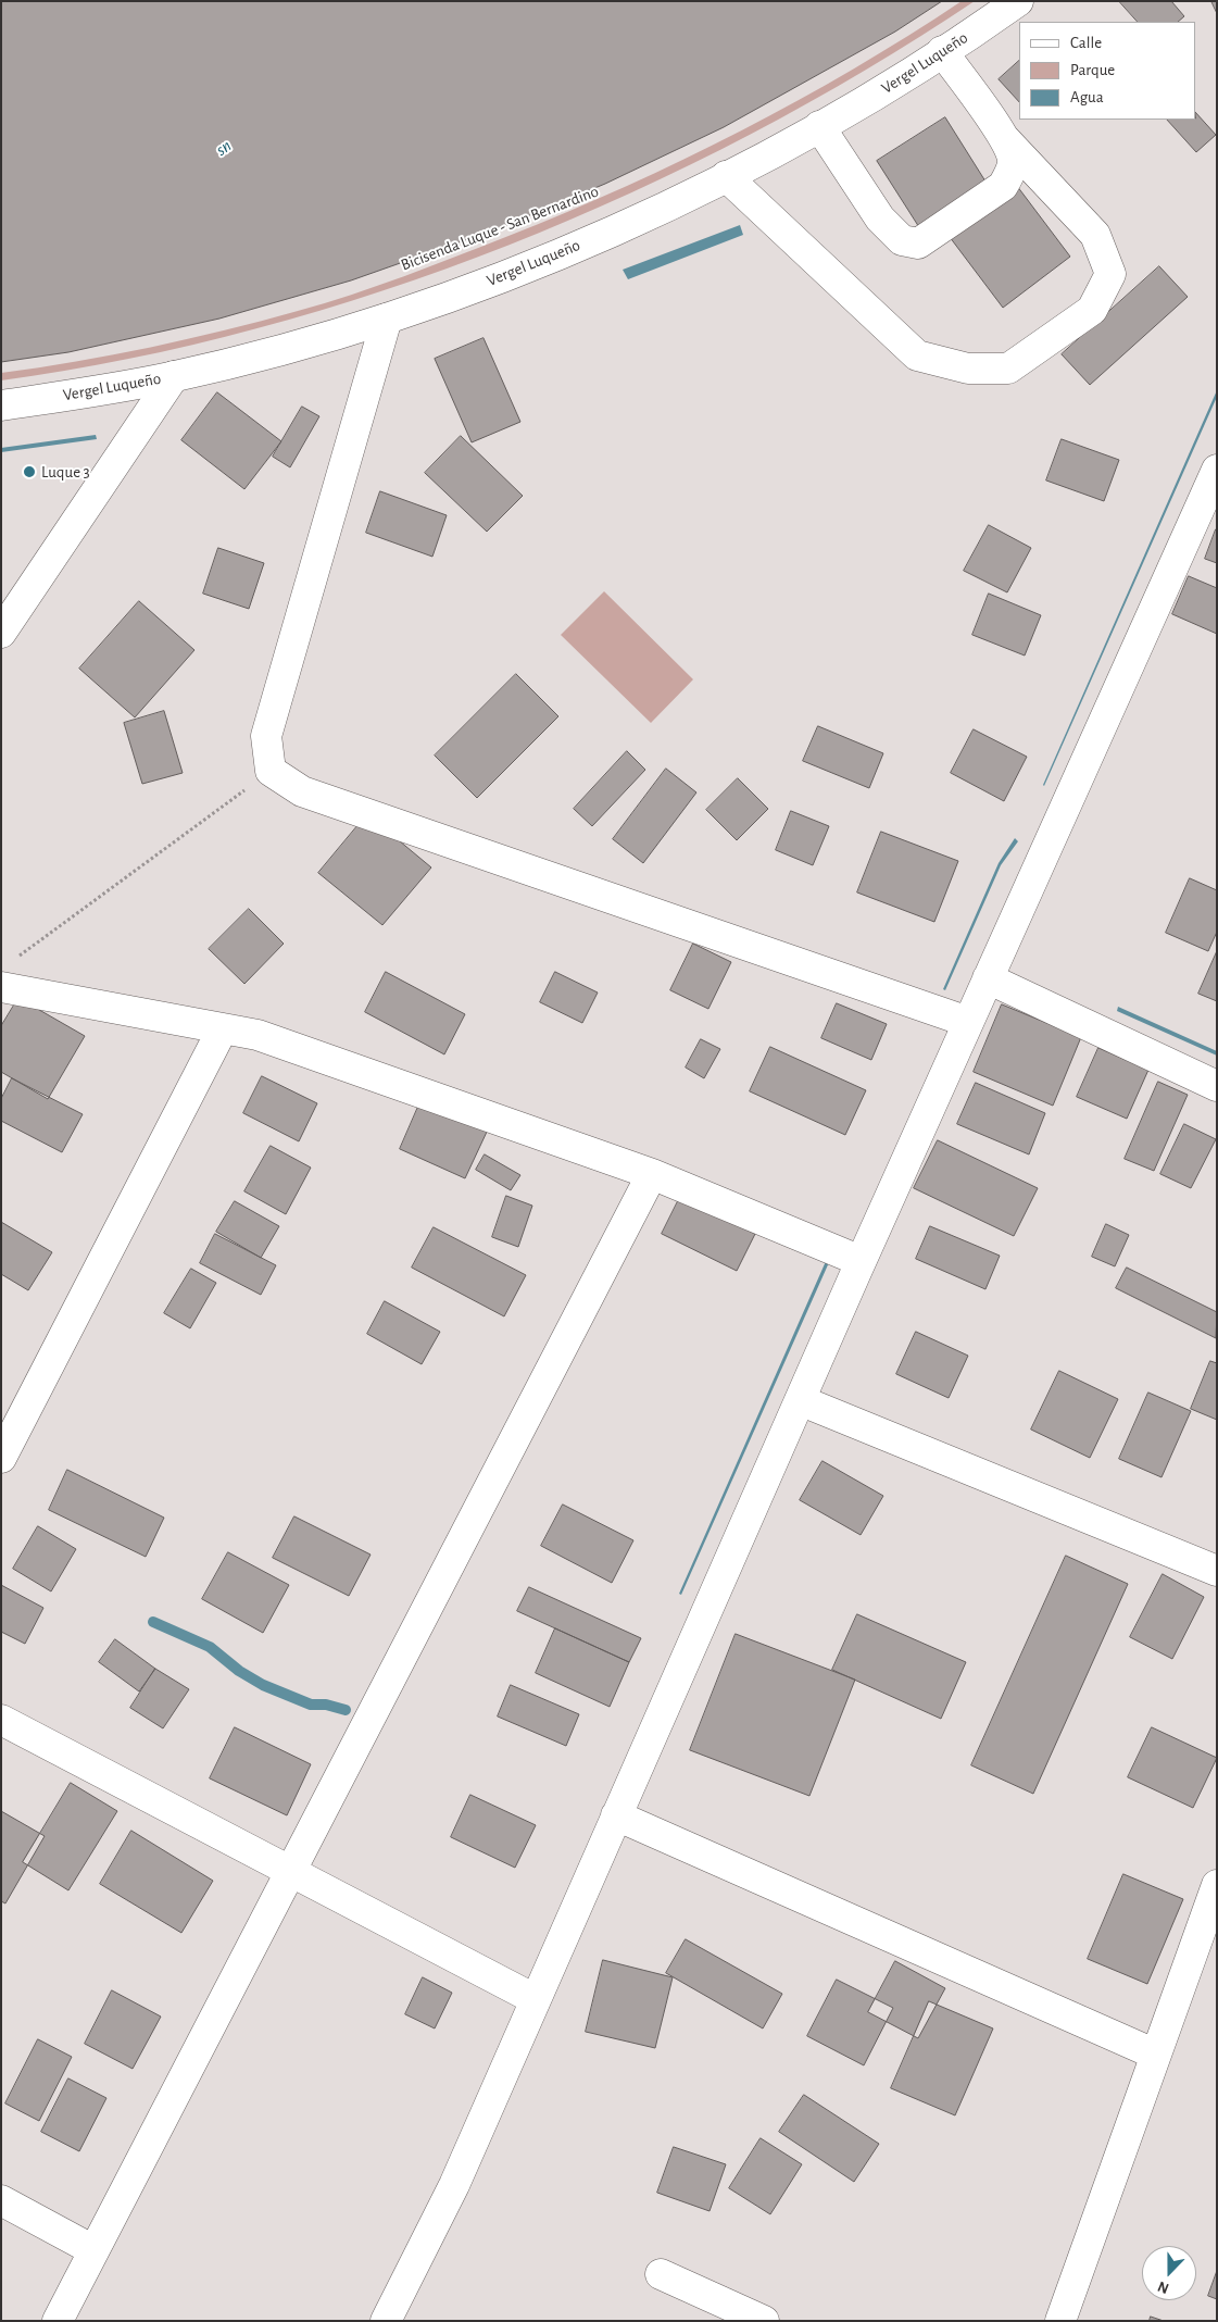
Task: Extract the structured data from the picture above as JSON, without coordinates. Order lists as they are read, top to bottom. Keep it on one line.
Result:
{"streets":{"street":["Vergel Luqueño"]},"water":["sn"],"places":["Luque 3"],"legend":["Calle","Parque","Agua"],"north":"bottom"}
